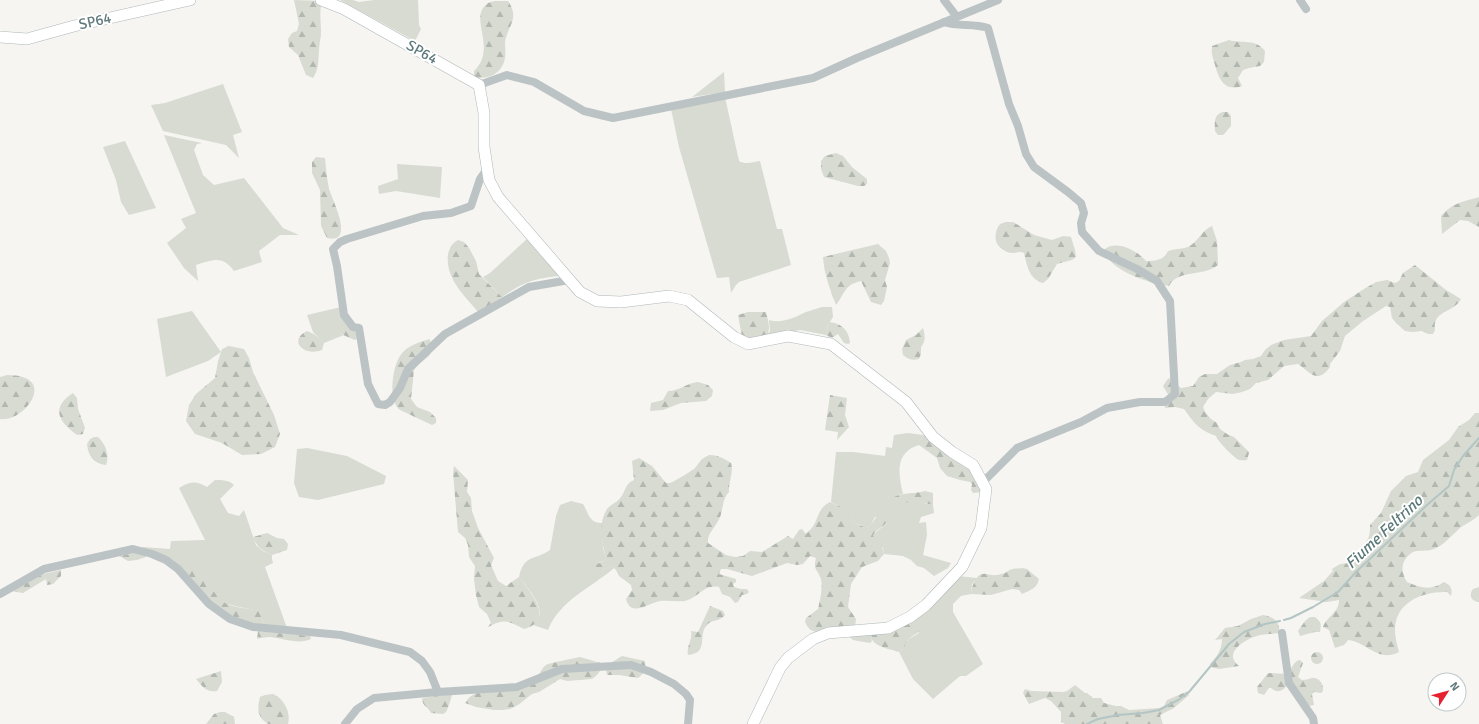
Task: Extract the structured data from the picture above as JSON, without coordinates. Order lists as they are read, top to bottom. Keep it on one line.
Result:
{"streets":{"street":["SP64"]},"water":["Fiume Feltrino"],"north":"top right"}
